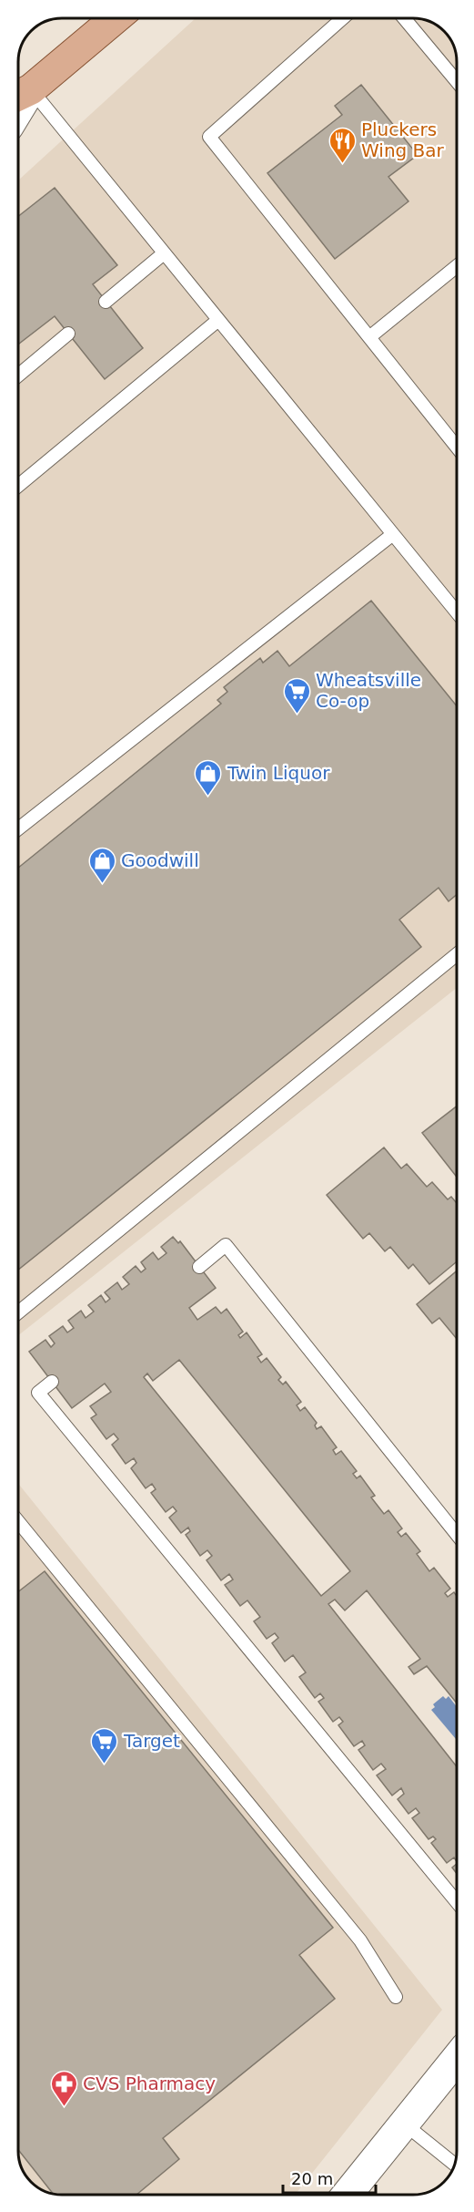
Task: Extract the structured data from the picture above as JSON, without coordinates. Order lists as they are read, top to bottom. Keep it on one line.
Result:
{"places":{"restaurant":["Pluckers Wing Bar"],"supermarket":["Wheatsville Co-op","Target"],"shop":["Twin Liquor","Goodwill"],"pharmacy":["CVS Pharmacy"]},"scale_bar":"20 m"}
